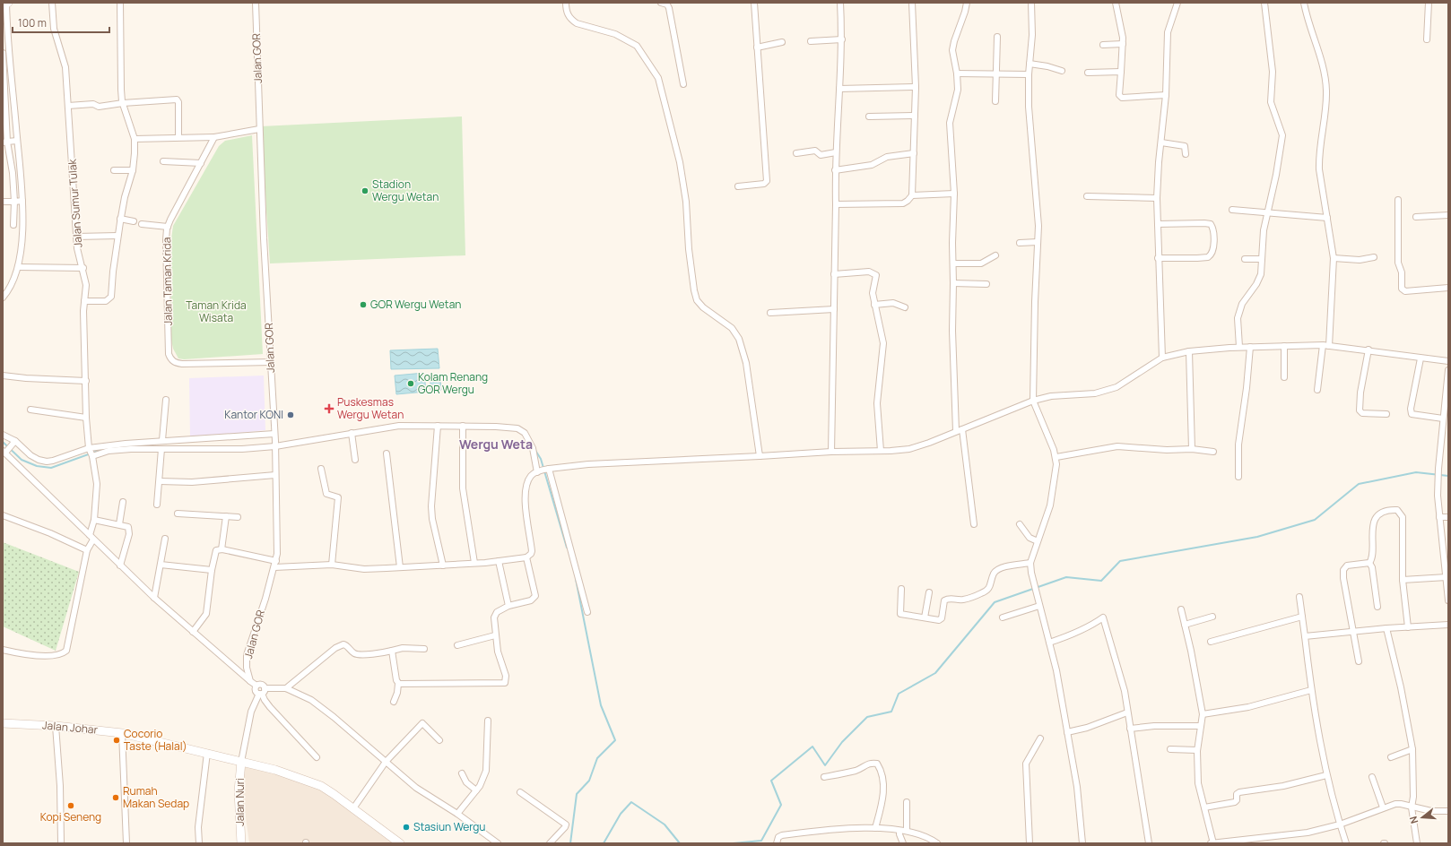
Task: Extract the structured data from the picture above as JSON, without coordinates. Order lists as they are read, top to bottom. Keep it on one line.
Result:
{"streets":{"street":["Jalan GOR","Jalan Sumur Tulak","Jalan Taman Krida","Jalan Johar","Jalan Nuri"]},"crossings":[["Jalan GOR","Jalan Taman Krida"],["Jalan Johar","Jalan Nuri"]],"districts":["Wergu Weta"],"parks":["Taman Krida Wisata"],"places":{"other":["Stadion Wergu Wetan","GOR Wergu Wetan","Kolam Renang GOR Wergu","Kantor KONI","Cocorio Taste (Halal)","Rumah Makan Sedap","Kopi Seneng","Stasiun Wergu"],"health":["Puskesmas Wergu Wetan"]},"scale_bar":"100 m","north":"left"}
